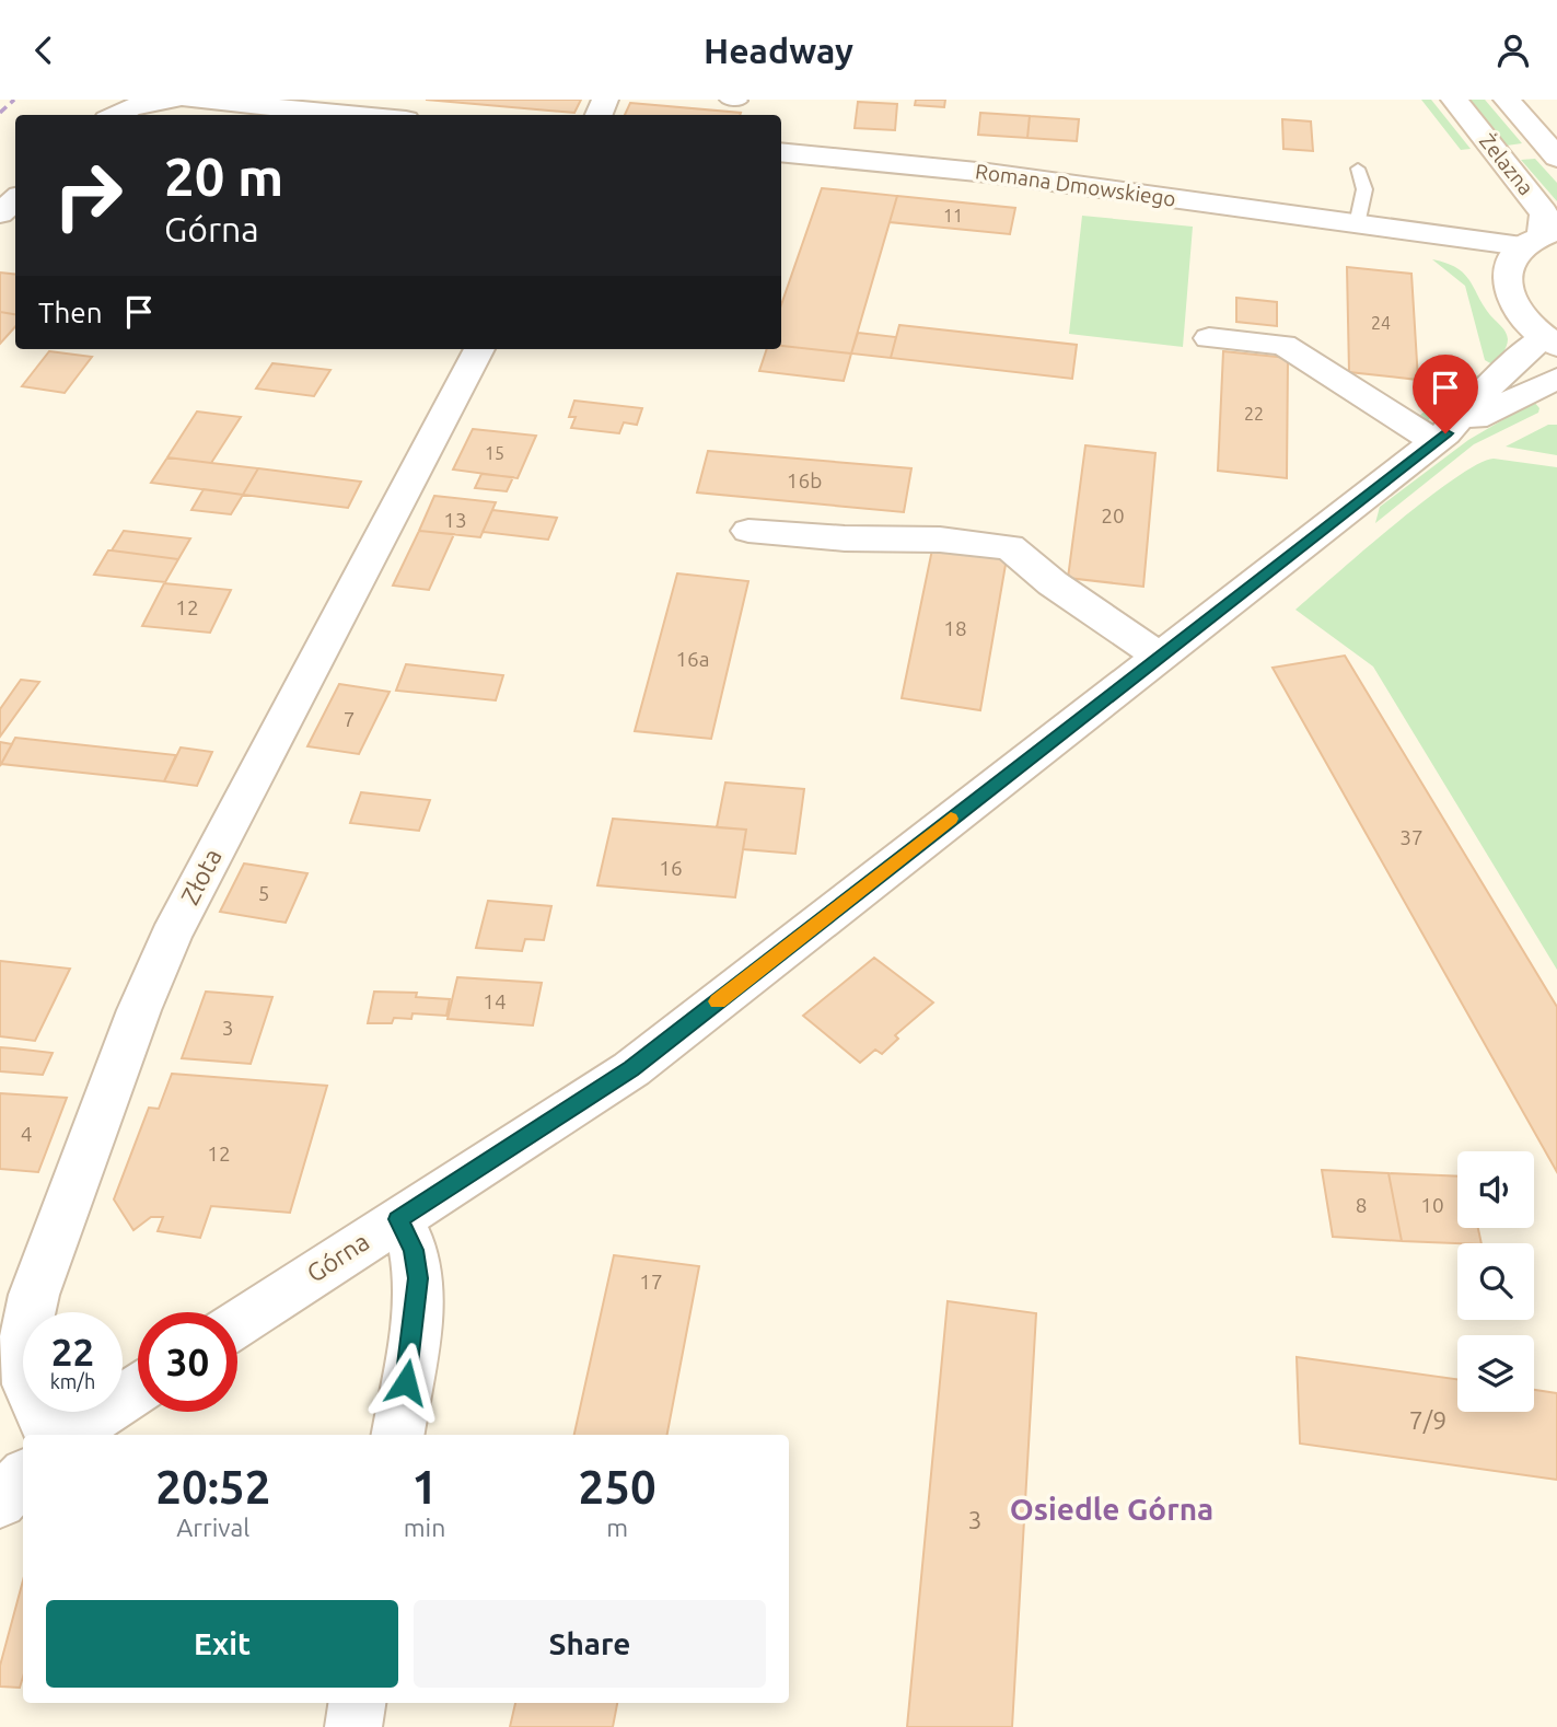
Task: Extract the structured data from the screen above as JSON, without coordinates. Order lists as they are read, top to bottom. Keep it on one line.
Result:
{"streets":{"street":["Żelazna","Romana Dmowskiego","Złota","Górna"]},"crossings":[["Żelazna","Romana Dmowskiego"]],"districts":["Osiedle Górna"],"house_numbers":["11","24","22","15","16b","20","13","12","18","16a","7","37","16","5","14","3","4","12","8","10","17","7/9","3"],"page":{"header":"Headway","turn":["20 m","Górna"],"then":"Then","speed":"22 km/h","limit":"30","eta":["20:52","Arrival","1","min","250","m"],"buttons":["Exit","Share"]}}
